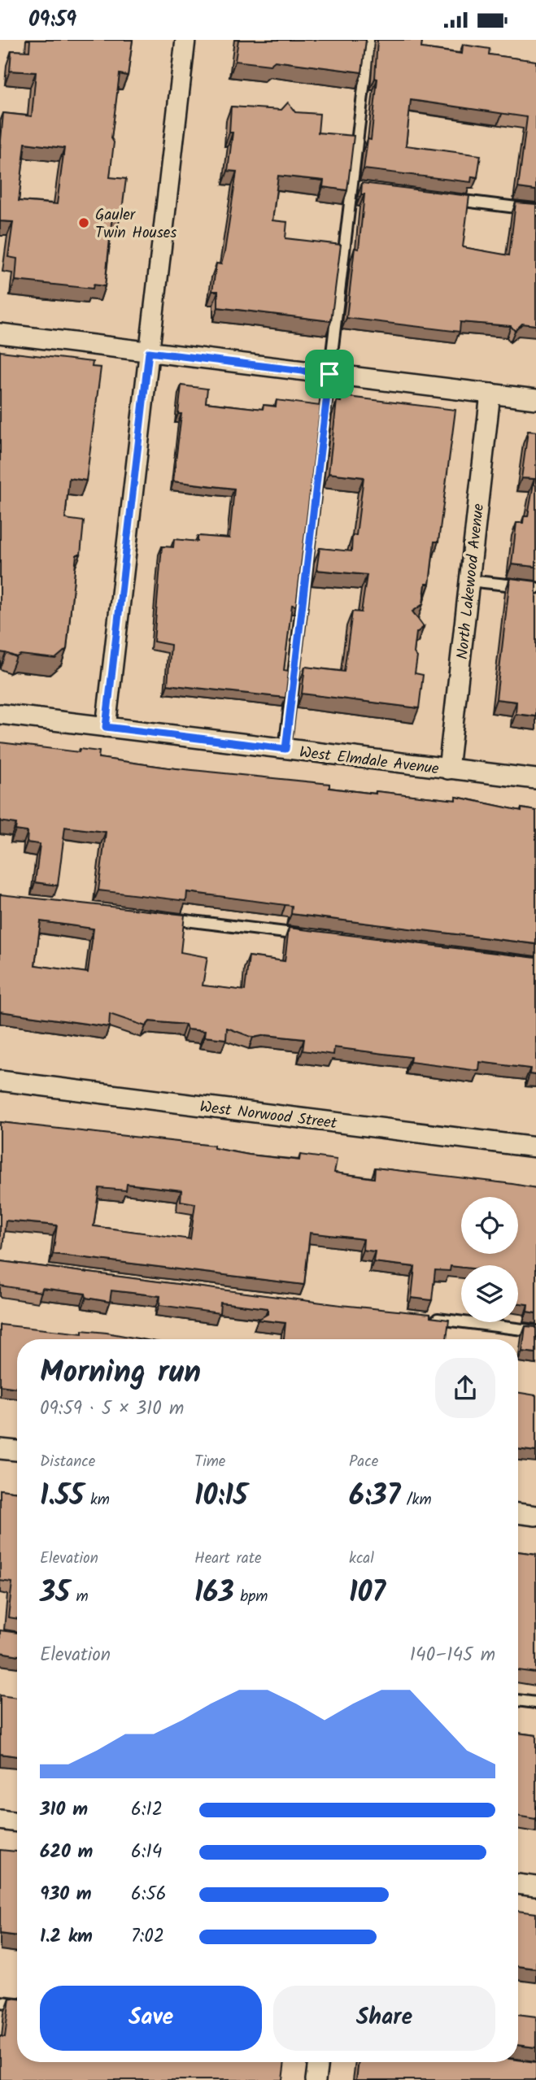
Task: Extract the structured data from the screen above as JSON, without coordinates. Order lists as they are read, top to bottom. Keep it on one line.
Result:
{"streets":{"street":["North Lakewood Avenue","West Elmdale Avenue","West Norwood Street"]},"crossings":[["North Lakewood Avenue","West Elmdale Avenue"]],"places":["Gauler Twin Houses"],"page":{"status":"09:59","heading":["Morning run","09:59 · 5 × 310 m"],"stats":[["Distance","1.55 km"],["Time","10:15"],["Pace","6:37 /km"],["Elevation","35 m"],["Heart rate","163 bpm"],["kcal","107"]],"chart":["Elevation","140–145 m"],"list":[{"name":"310 m","note":"6:12"},{"name":"620 m","note":"6:14"},{"name":"930 m","note":"6:56"},{"name":"1.2 km","note":"7:02"}],"buttons":["Save","Share"]}}
